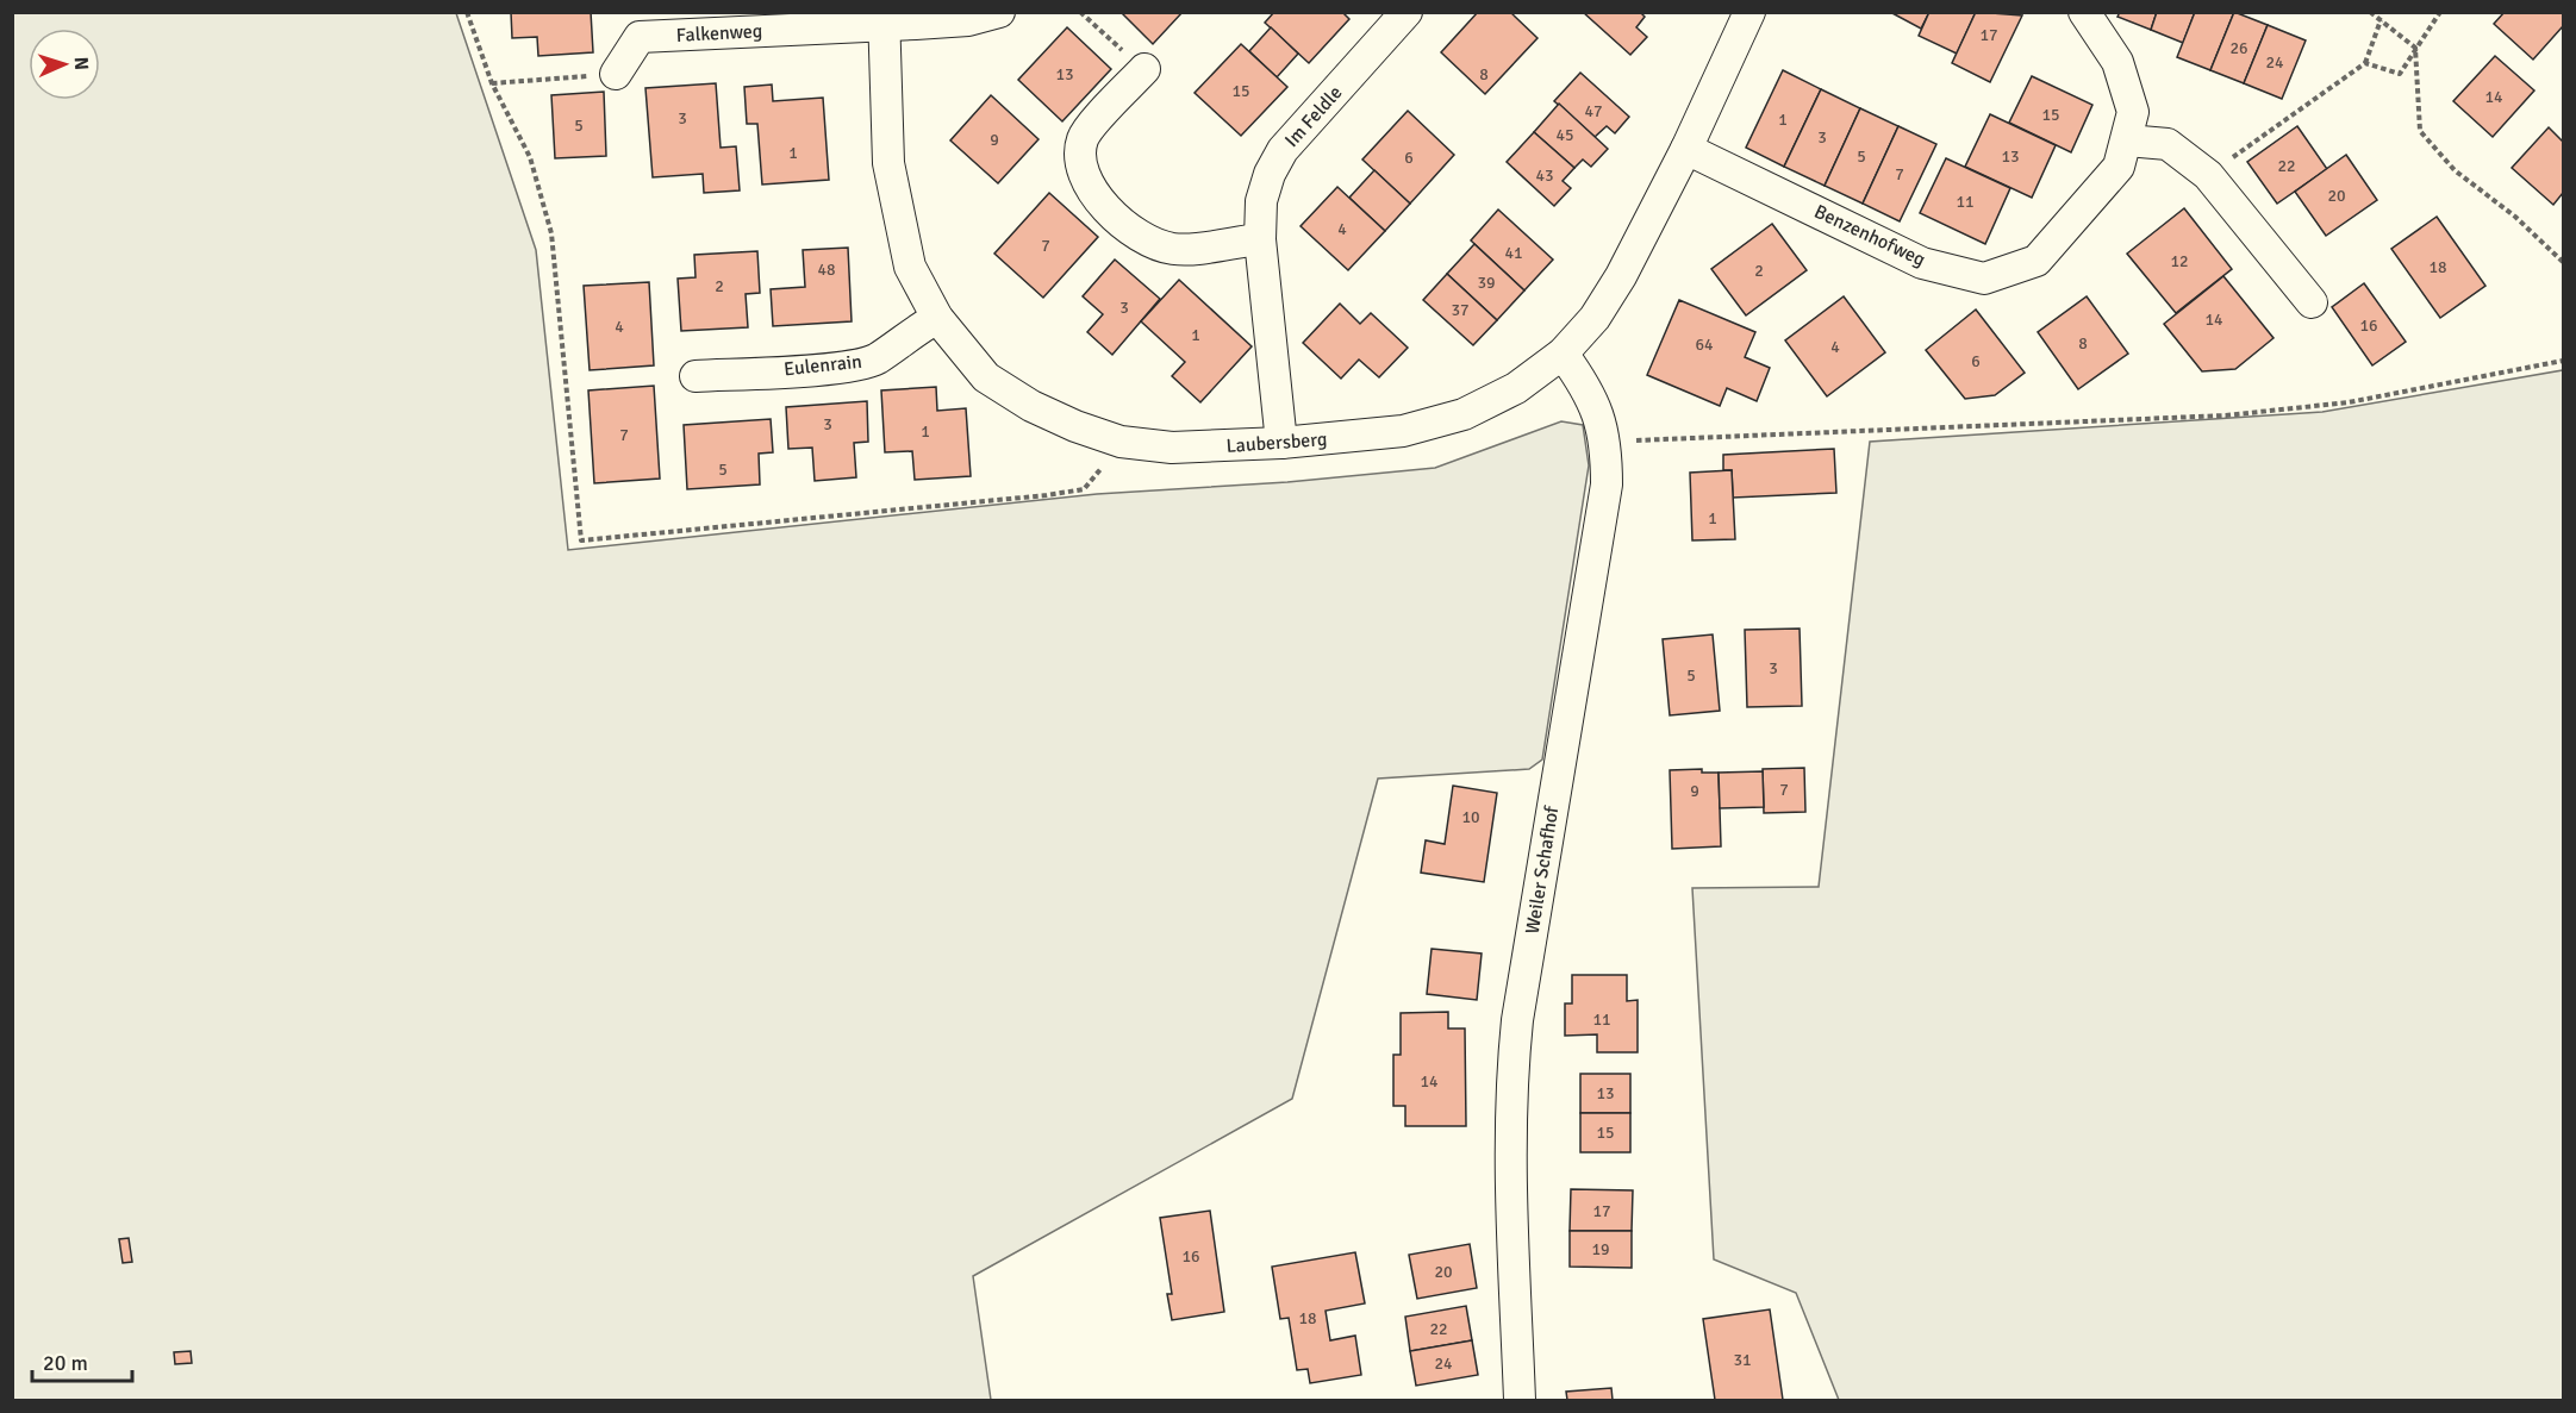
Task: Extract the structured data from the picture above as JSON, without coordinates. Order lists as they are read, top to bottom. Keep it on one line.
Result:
{"streets":{"street":["Falkenweg","Im Feldle","Benzenhofweg","Eulenrain","Laubersberg","Weiler Schafhof"]},"crossings":[["Falkenweg","Laubersberg"],["Im Feldle","Laubersberg"],["Benzenhofweg","Laubersberg"],["Eulenrain","Laubersberg"],["Laubersberg","Weiler Schafhof"]],"house_numbers":["17","26","24","13","8","15","14","47","15","3","1","5","45","3","9","1","5","13","6","22","7","43","20","11","4","7","41","12","18","48","2","39","2","3","37","14","16","4","1","8","64","4","6","3","1","7","5","1","3","5","7","9","10","11","14","13","15","17","19","16","20","18","22","31","24"],"scale_bar":"20 m","north":"right"}
